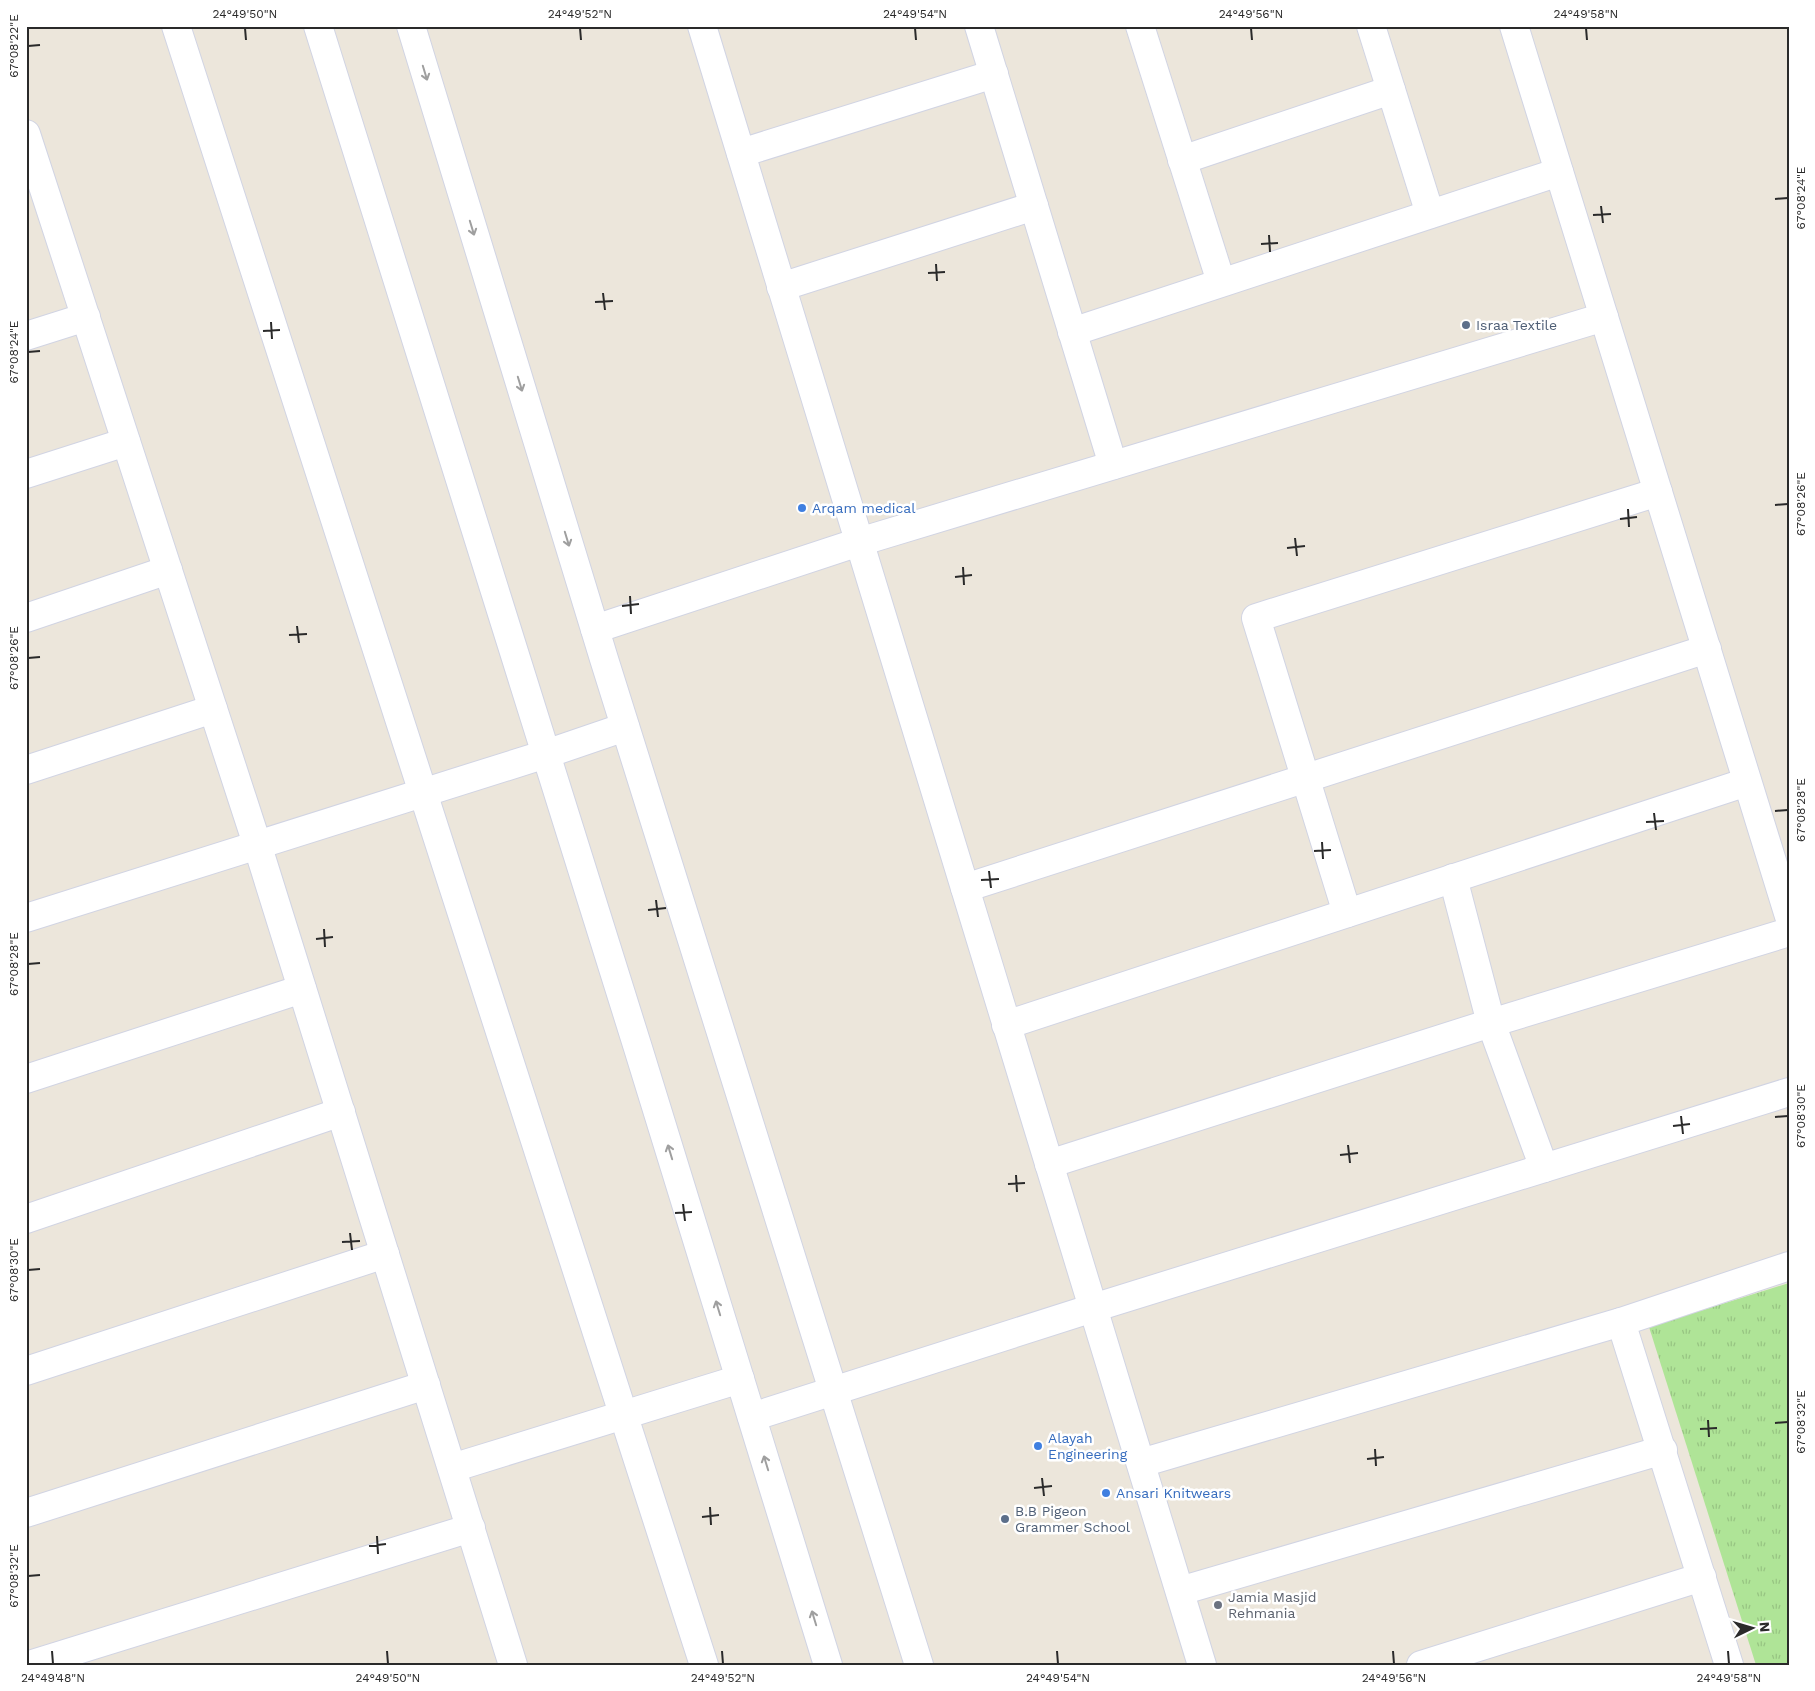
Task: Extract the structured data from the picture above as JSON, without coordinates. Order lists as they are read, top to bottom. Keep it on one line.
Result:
{"places":["Israa Textile","Arqam medical","Alayah Engineering","Ansari Knitwears","B.B Pigeon Grammer School","Jamia Masjid Rehmania"],"north":"right","coordinates":["24°49'50\"N","24°49'52\"N","24°49'54\"N","24°49'56\"N","24°49'58\"N","67°08'22\"E","67°08'24\"E","67°08'26\"E","67°08'28\"E","67°08'30\"E","67°08'32\"E","24°49'48\"N"]}
